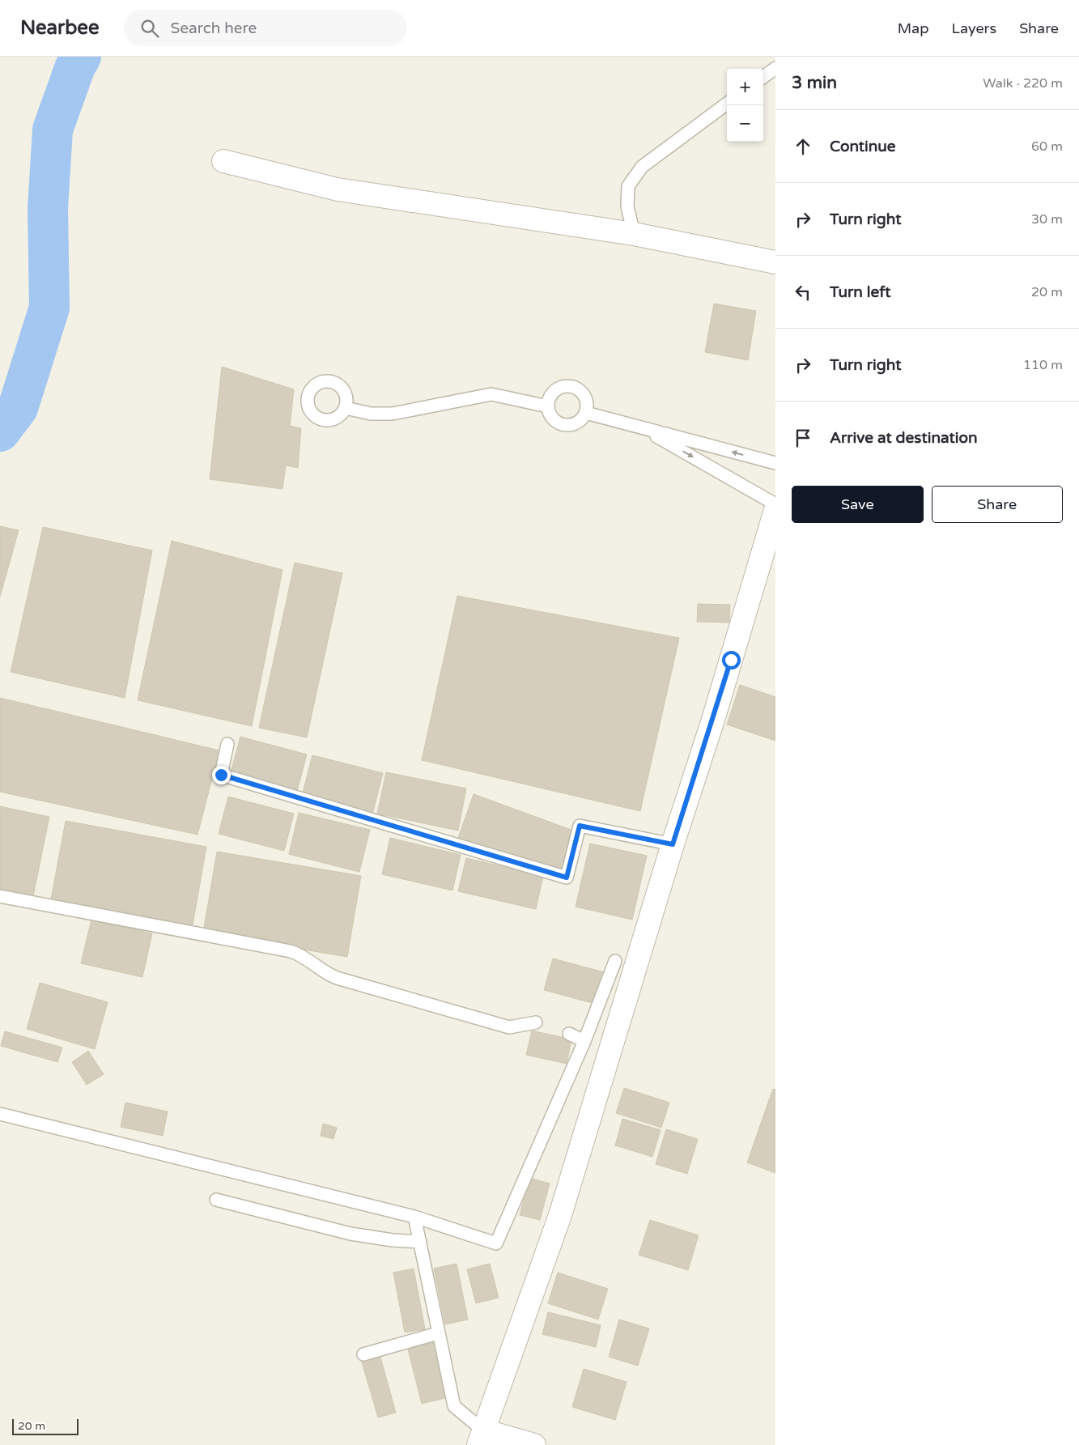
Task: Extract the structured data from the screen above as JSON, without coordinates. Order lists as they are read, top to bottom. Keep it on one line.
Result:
{"scale_bar":"20 m","page":{"header":"Nearbee","search":"Search here","nav":["Map","Layers","Share"],"heading":["3 min","Walk · 220 m"],"map_buttons":["+","−"],"list":[["Continue","60 m"],["Turn right","30 m"],["Turn left","20 m"],["Turn right","110 m"],"Arrive at destination"],"buttons":["Save","Share"],"scale":"20 m"}}
